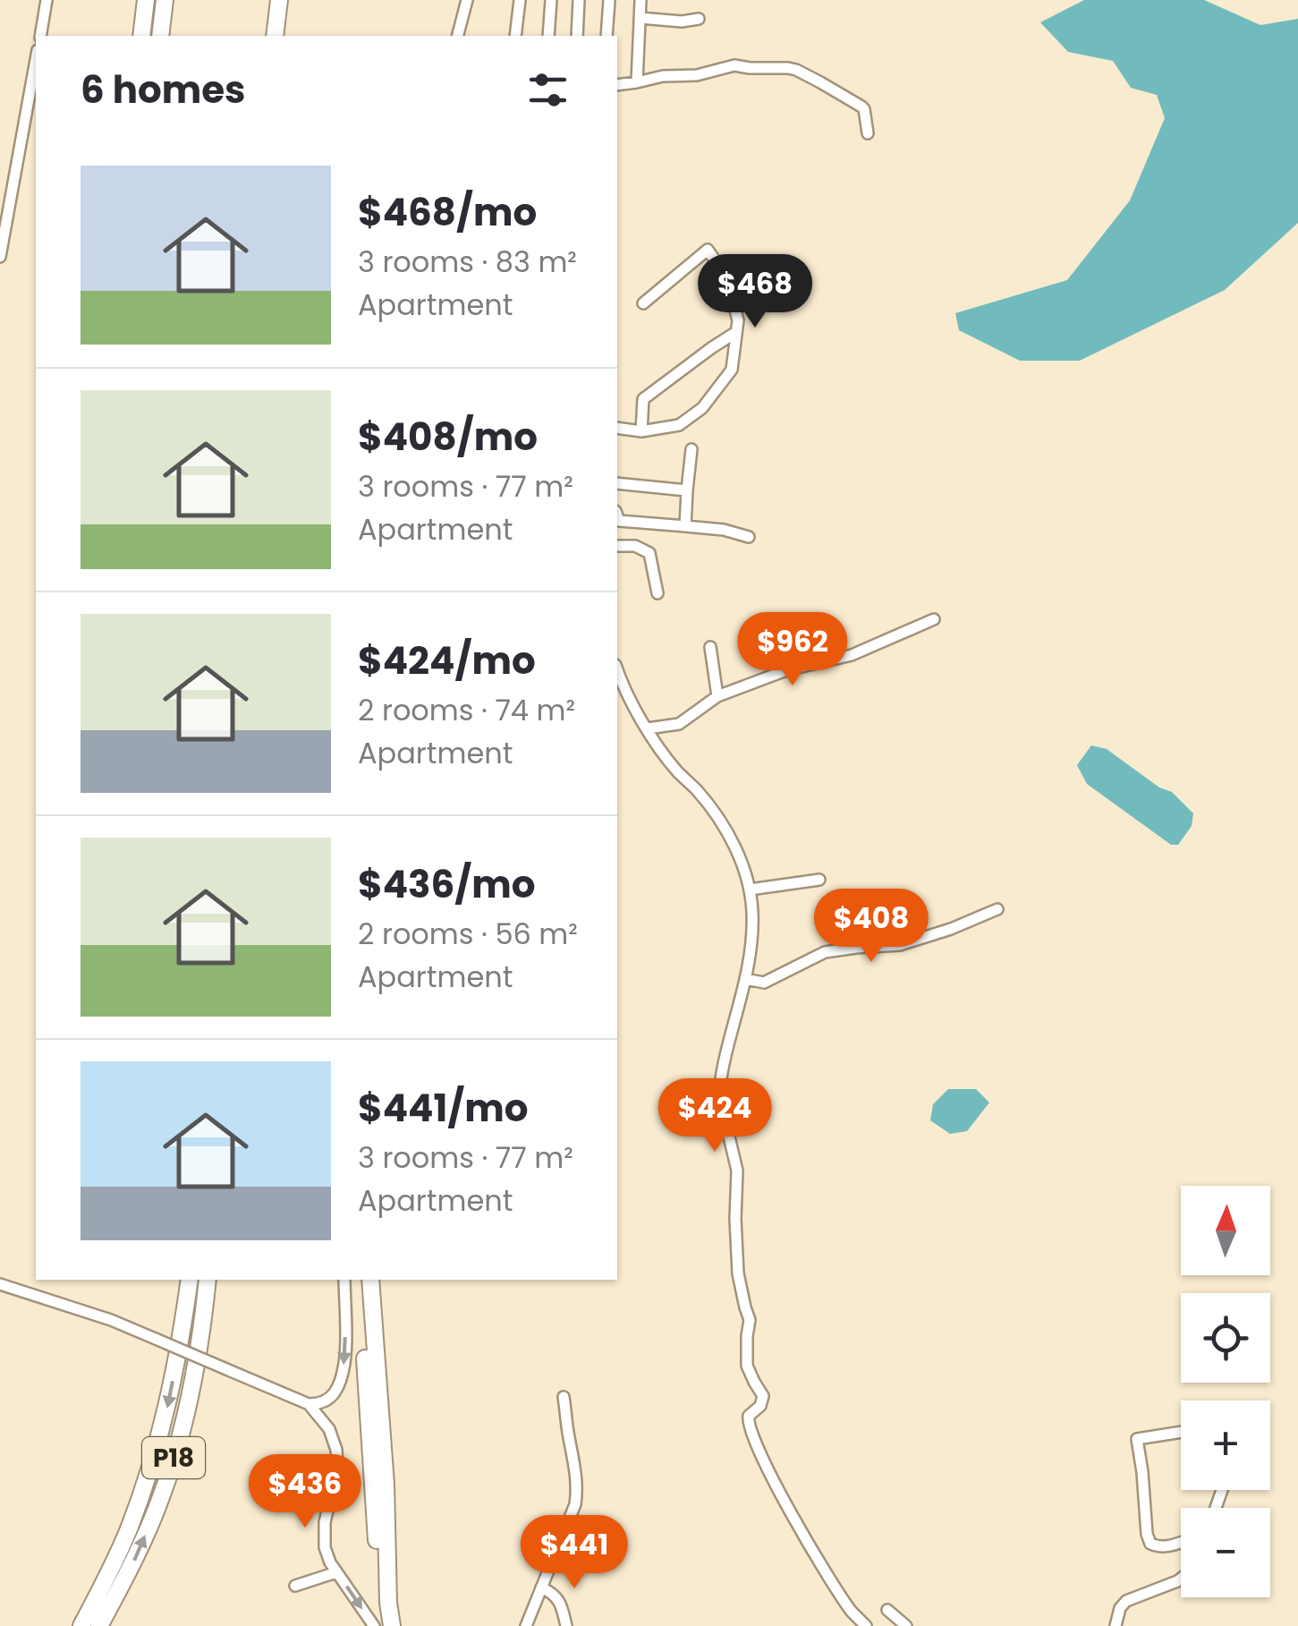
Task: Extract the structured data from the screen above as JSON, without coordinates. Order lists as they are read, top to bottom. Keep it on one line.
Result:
{"streets":{"highway":["P18"]},"north":"top","page":{"heading":"6 homes","list":[{"name":"$468/mo","note":"3 rooms · 83 m² · Apartment"},{"name":"$408/mo","note":"3 rooms · 77 m² · Apartment"},{"name":"$424/mo","note":"2 rooms · 74 m² · Apartment"},{"name":"$436/mo","note":"2 rooms · 56 m² · Apartment"},{"name":"$441/mo","note":"3 rooms · 77 m² · Apartment"}],"price":["$468","$962","$408","$424","$436","$441"],"map_buttons":["+","−"]}}
